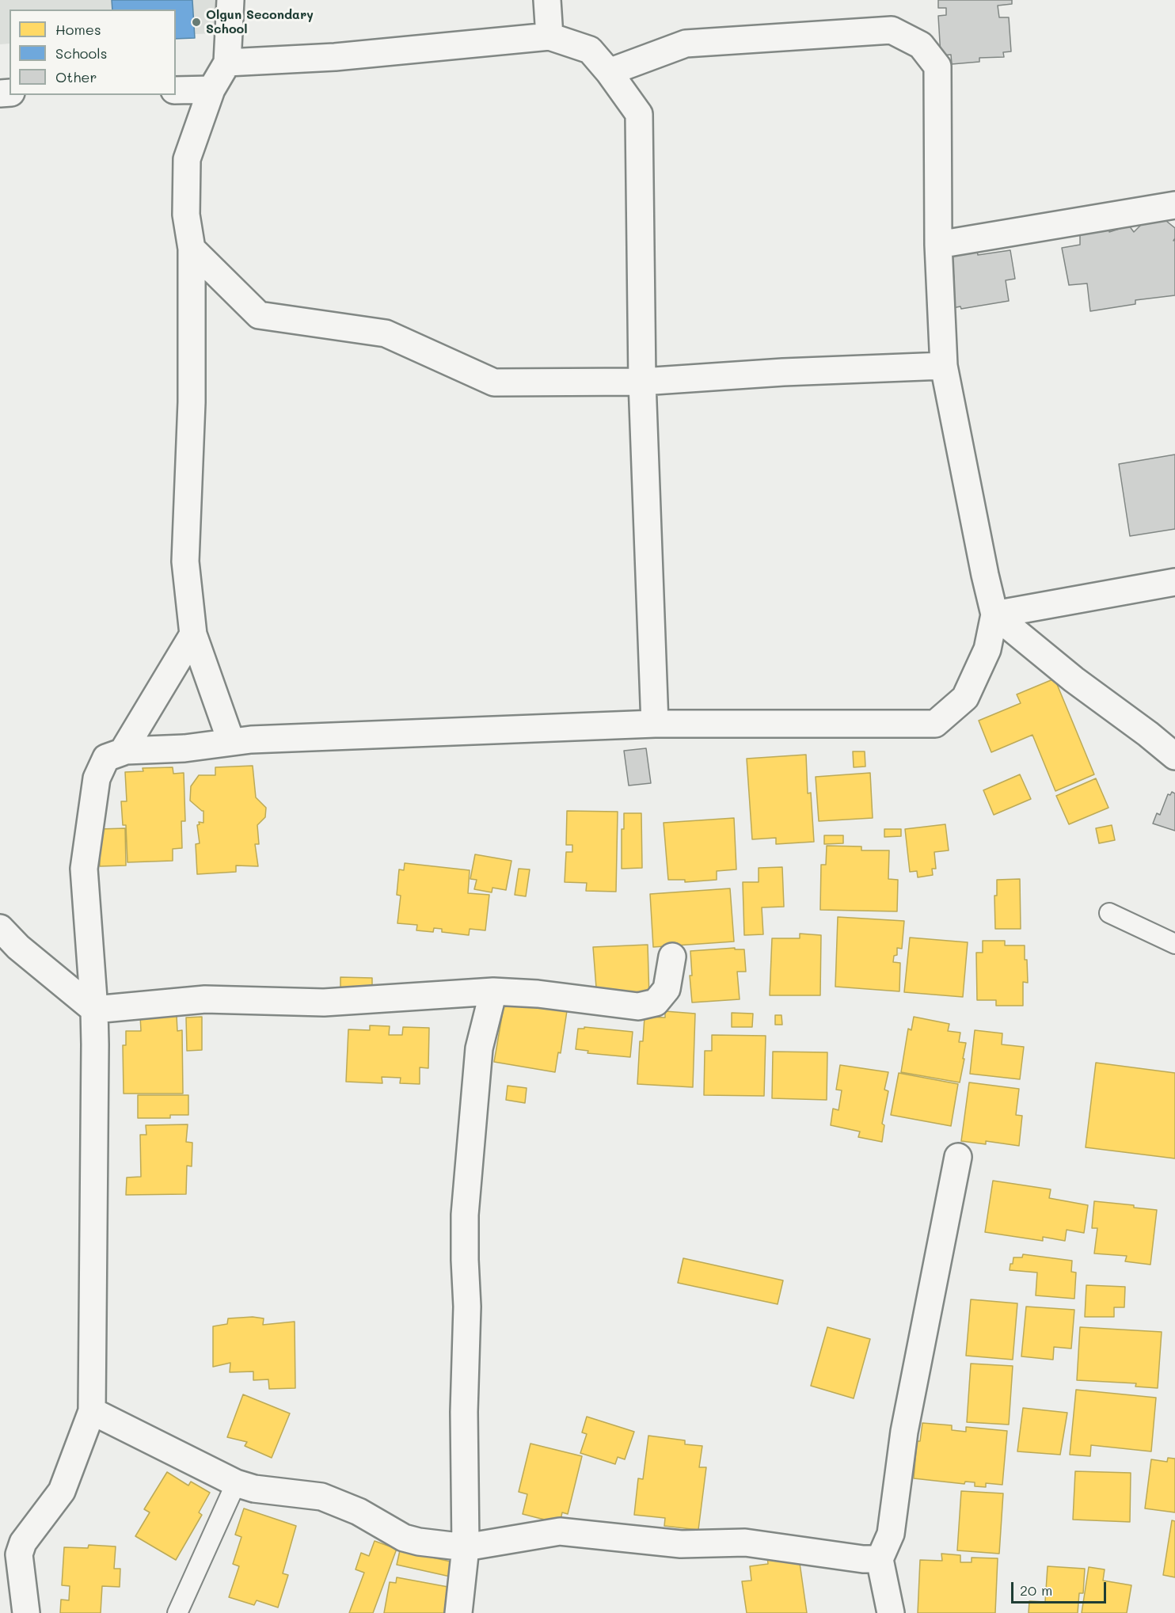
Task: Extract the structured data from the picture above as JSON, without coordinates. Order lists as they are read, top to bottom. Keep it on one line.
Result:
{"places":["Olgun Secondary School"],"legend":["Homes","Schools","Other"],"scale_bar":"20 m"}
